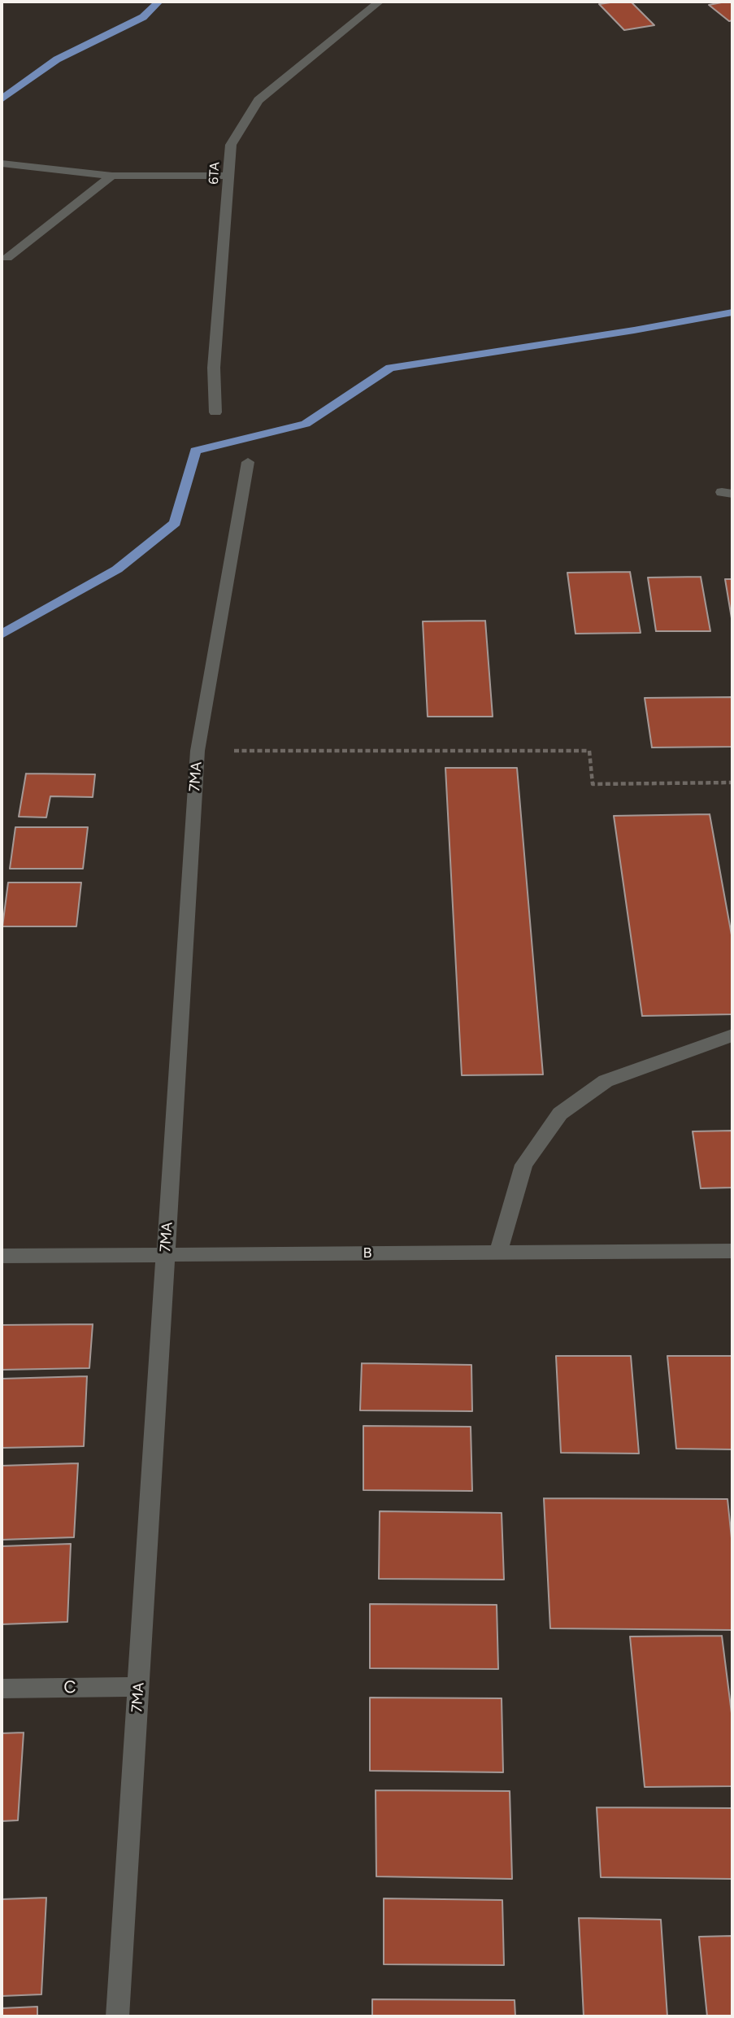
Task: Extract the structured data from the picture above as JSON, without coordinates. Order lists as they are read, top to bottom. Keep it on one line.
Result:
{"streets":{"street":["6TA","7MA","B","C"]},"crossings":[["7MA","B"],["7MA","C"]]}
